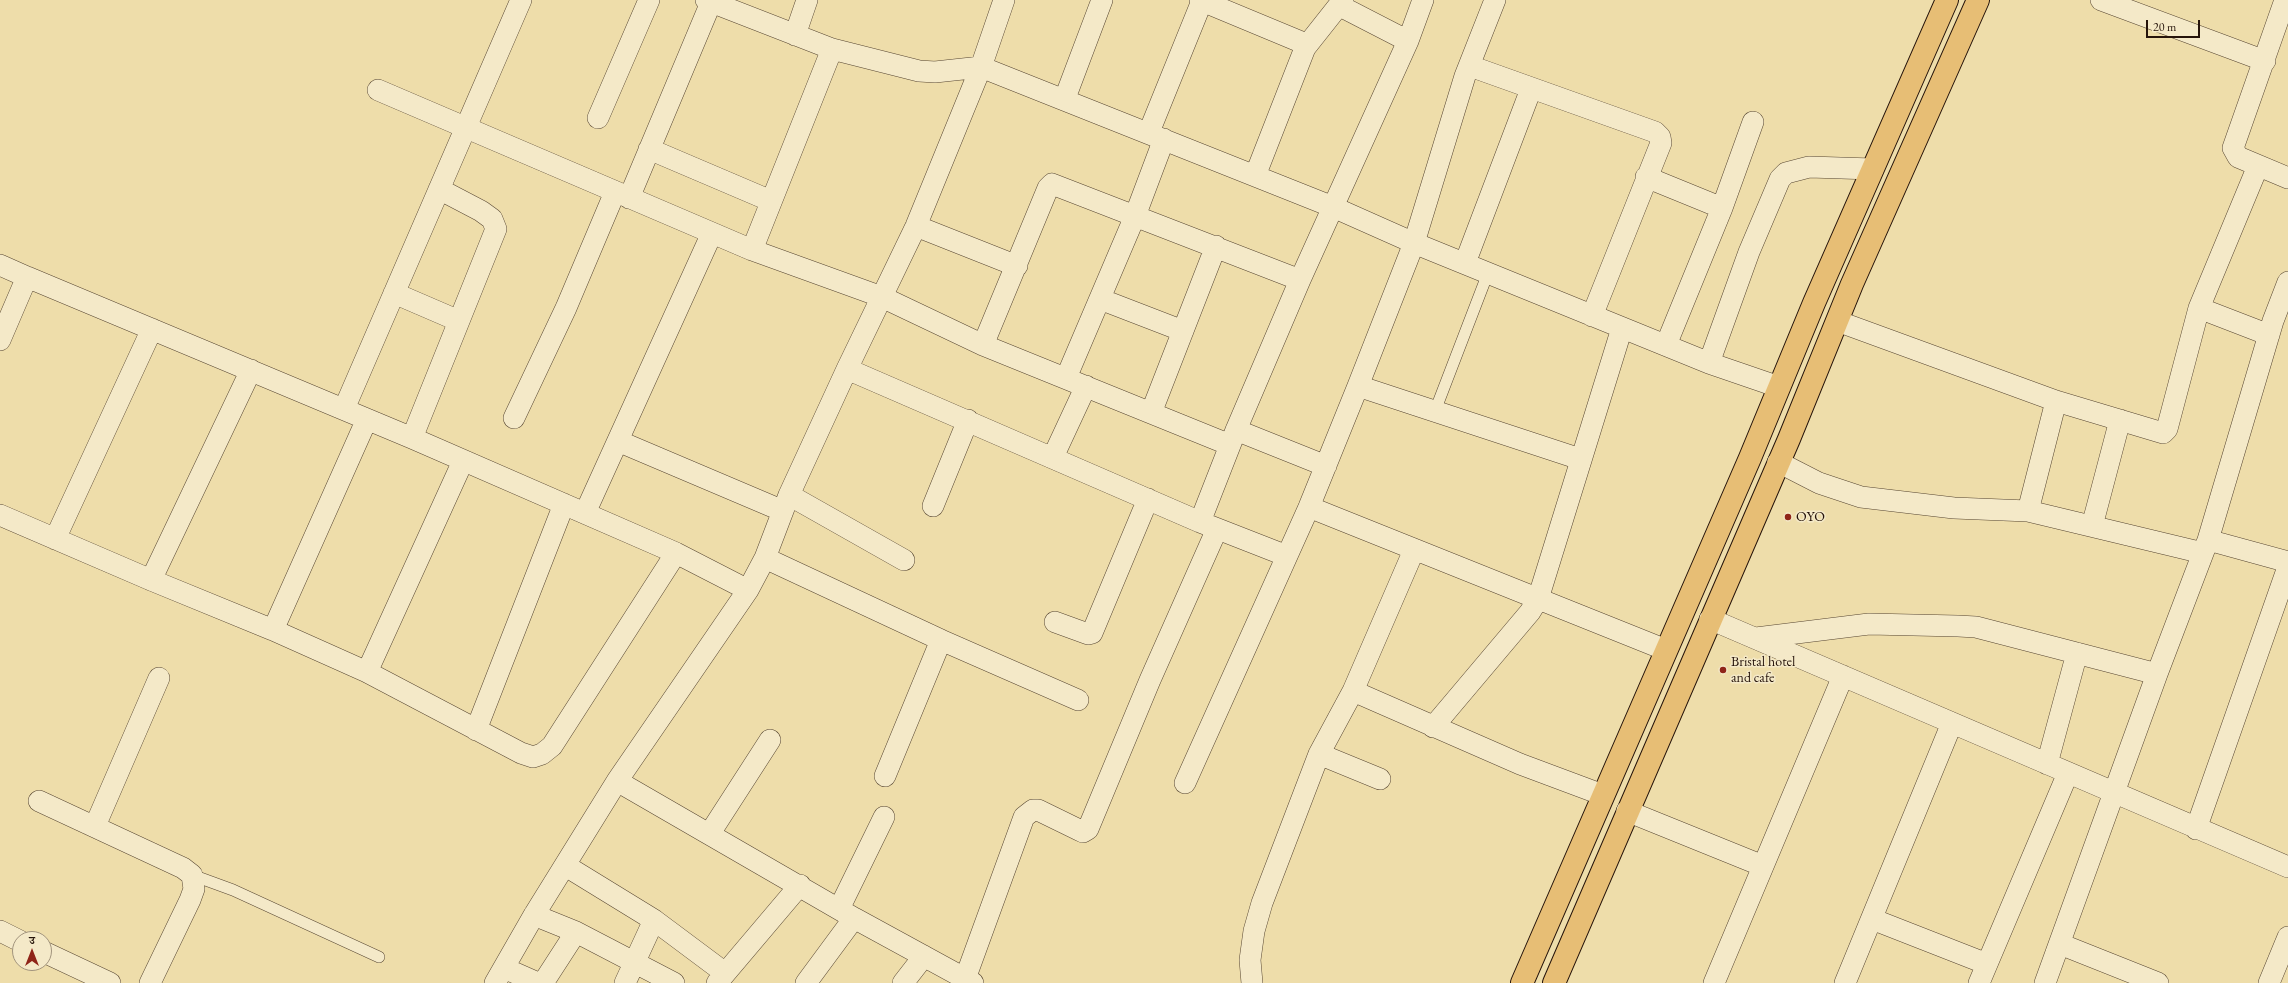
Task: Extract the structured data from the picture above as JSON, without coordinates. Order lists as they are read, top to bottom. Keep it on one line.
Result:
{"places":["OYO","Bristal hotel and cafe"],"scale_bar":"20 m","north":"top"}
